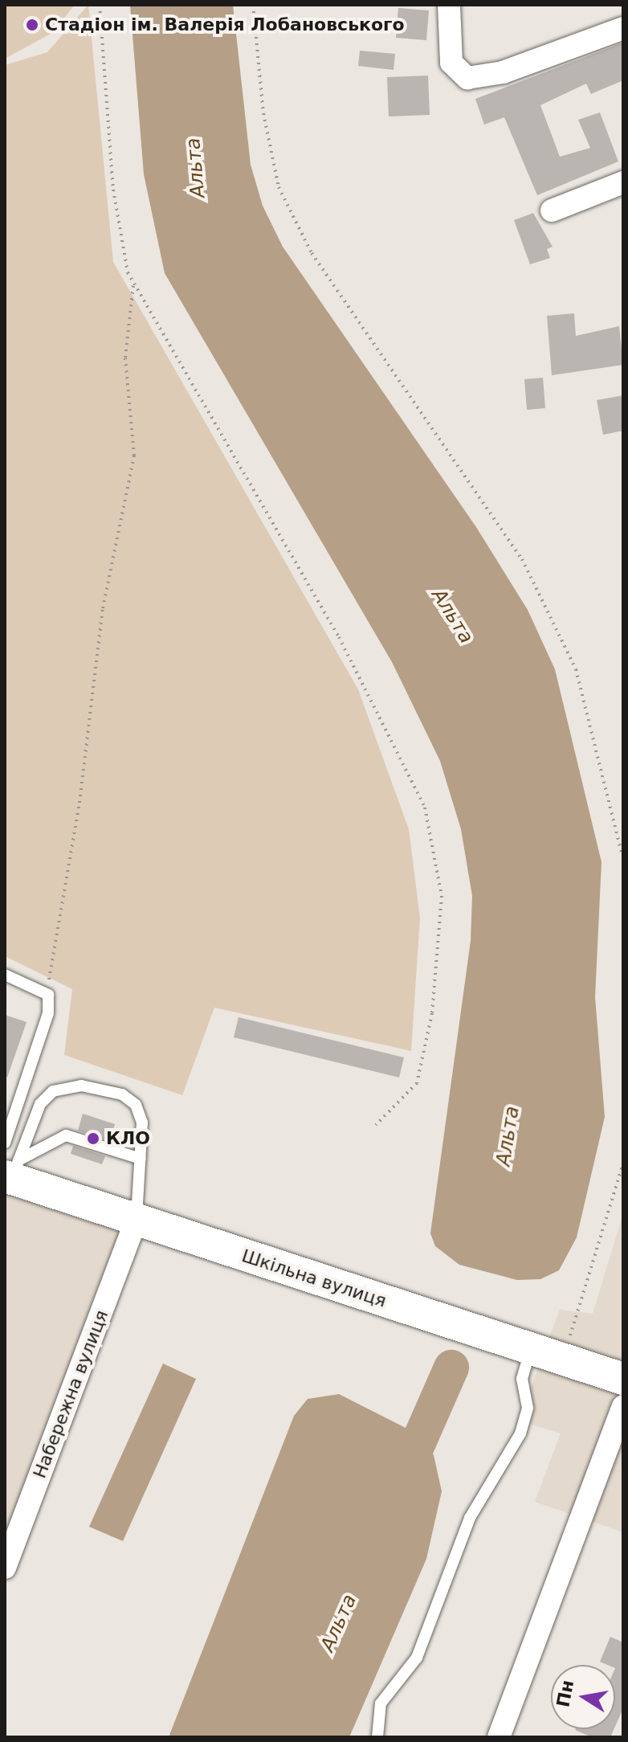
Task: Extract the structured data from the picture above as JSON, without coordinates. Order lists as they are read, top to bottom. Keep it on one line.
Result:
{"streets":{"main road":["Шкільна вулиця"],"street":["Набережна вулиця"]},"crossings":[["Шкільна вулиця","Набережна вулиця"]],"water":["Альта"],"places":["Стадіон ім. Валерія Лобановського","КЛО"],"north":"left"}
